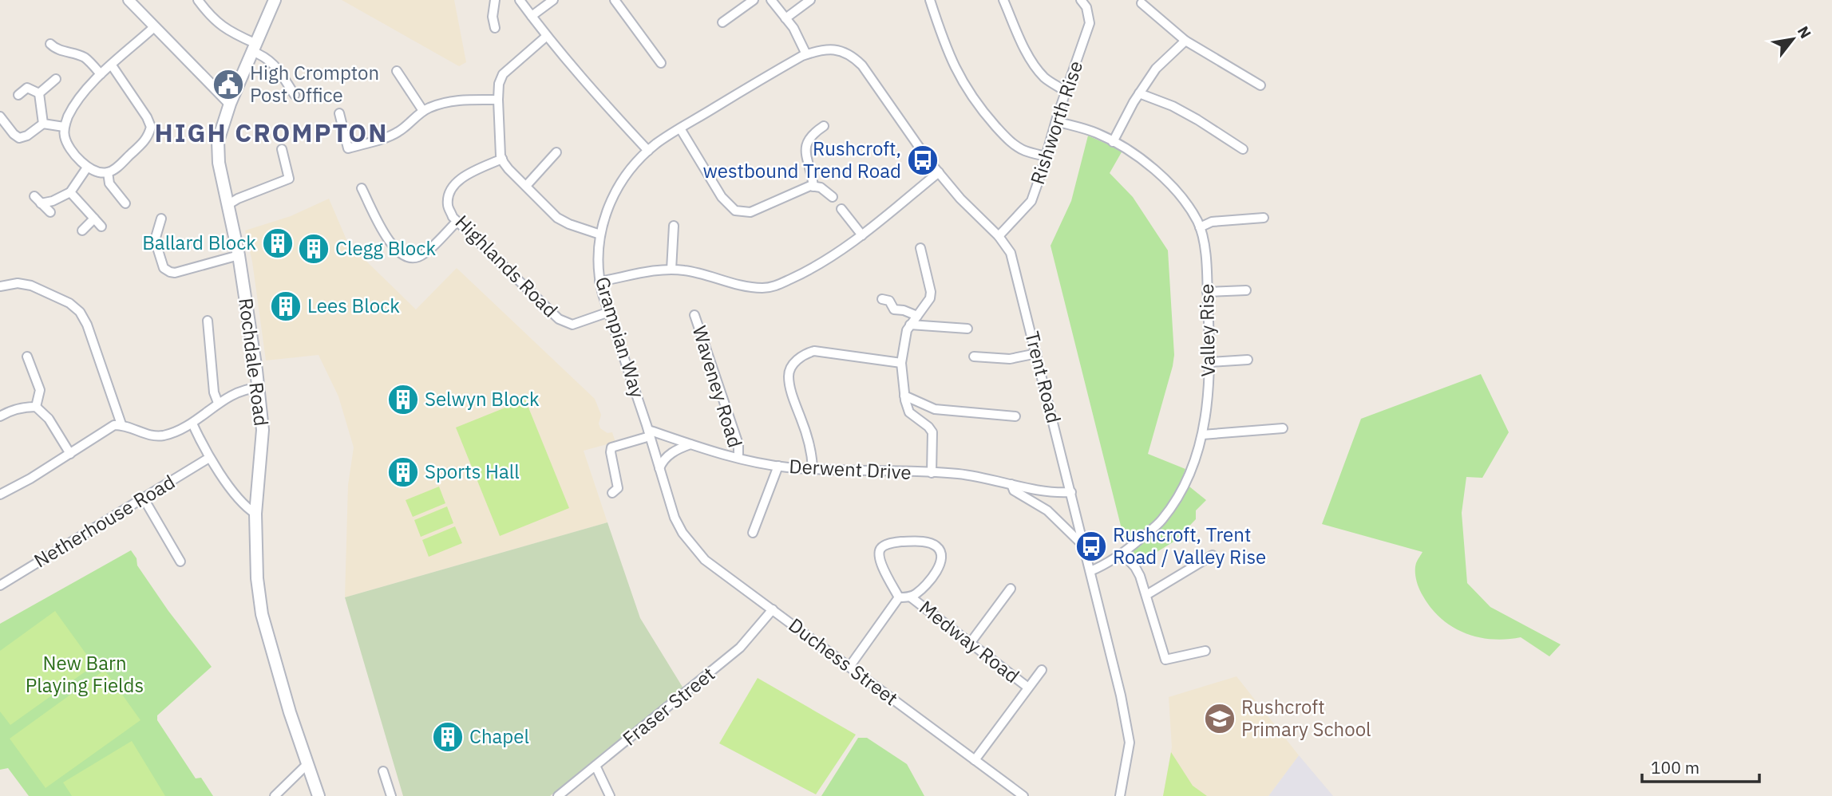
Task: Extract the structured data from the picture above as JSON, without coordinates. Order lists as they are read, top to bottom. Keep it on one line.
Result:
{"streets":{"main road":["Rochdale Road"],"street":["Rishworth Rise","Highlands Road","Valley Rise","Grampian Way","Trent Road","Waveney Road","Derwent Drive","Netherhouse Road","Medway Road","Duchess Street","Fraser Street"]},"crossings":[["Rishworth Rise","Valley Rise"],["Rishworth Rise","Trent Road"],["Highlands Road","Grampian Way"],["Valley Rise","Trent Road"],["Grampian Way","Trent Road"],["Grampian Way","Derwent Drive"],["Grampian Way","Duchess Street"],["Trent Road","Derwent Drive"],["Waveney Road","Derwent Drive"],["Duchess Street","Fraser Street"]],"districts":["HIGH CROMPTON"],"parks":["New Barn Playing Fields"],"places":{"public building":["High Crompton Post Office"],"bus stop":["Rushcroft, westbound Trend Road","Rushcroft, Trent Road / Valley Rise"],"building":["Ballard Block","Clegg Block","Lees Block","Selwyn Block","Sports Hall","Chapel"],"school or university":["Rushcroft Primary School"]},"scale_bar":"100 m","north":"top right"}
